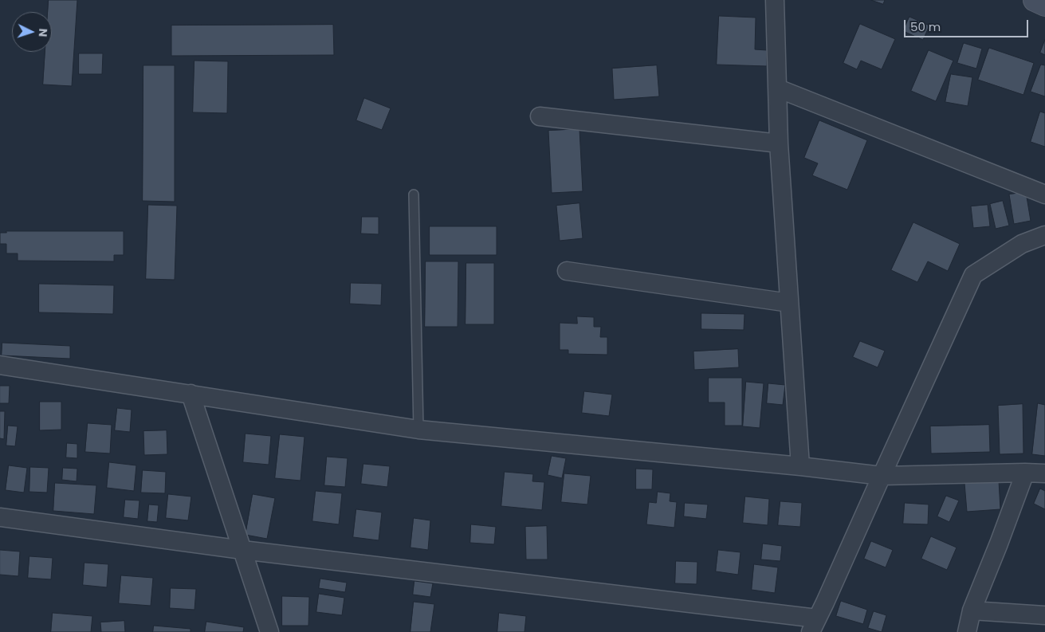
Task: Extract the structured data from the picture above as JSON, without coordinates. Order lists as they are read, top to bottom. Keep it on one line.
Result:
{"scale_bar":"50 m","north":"right"}
